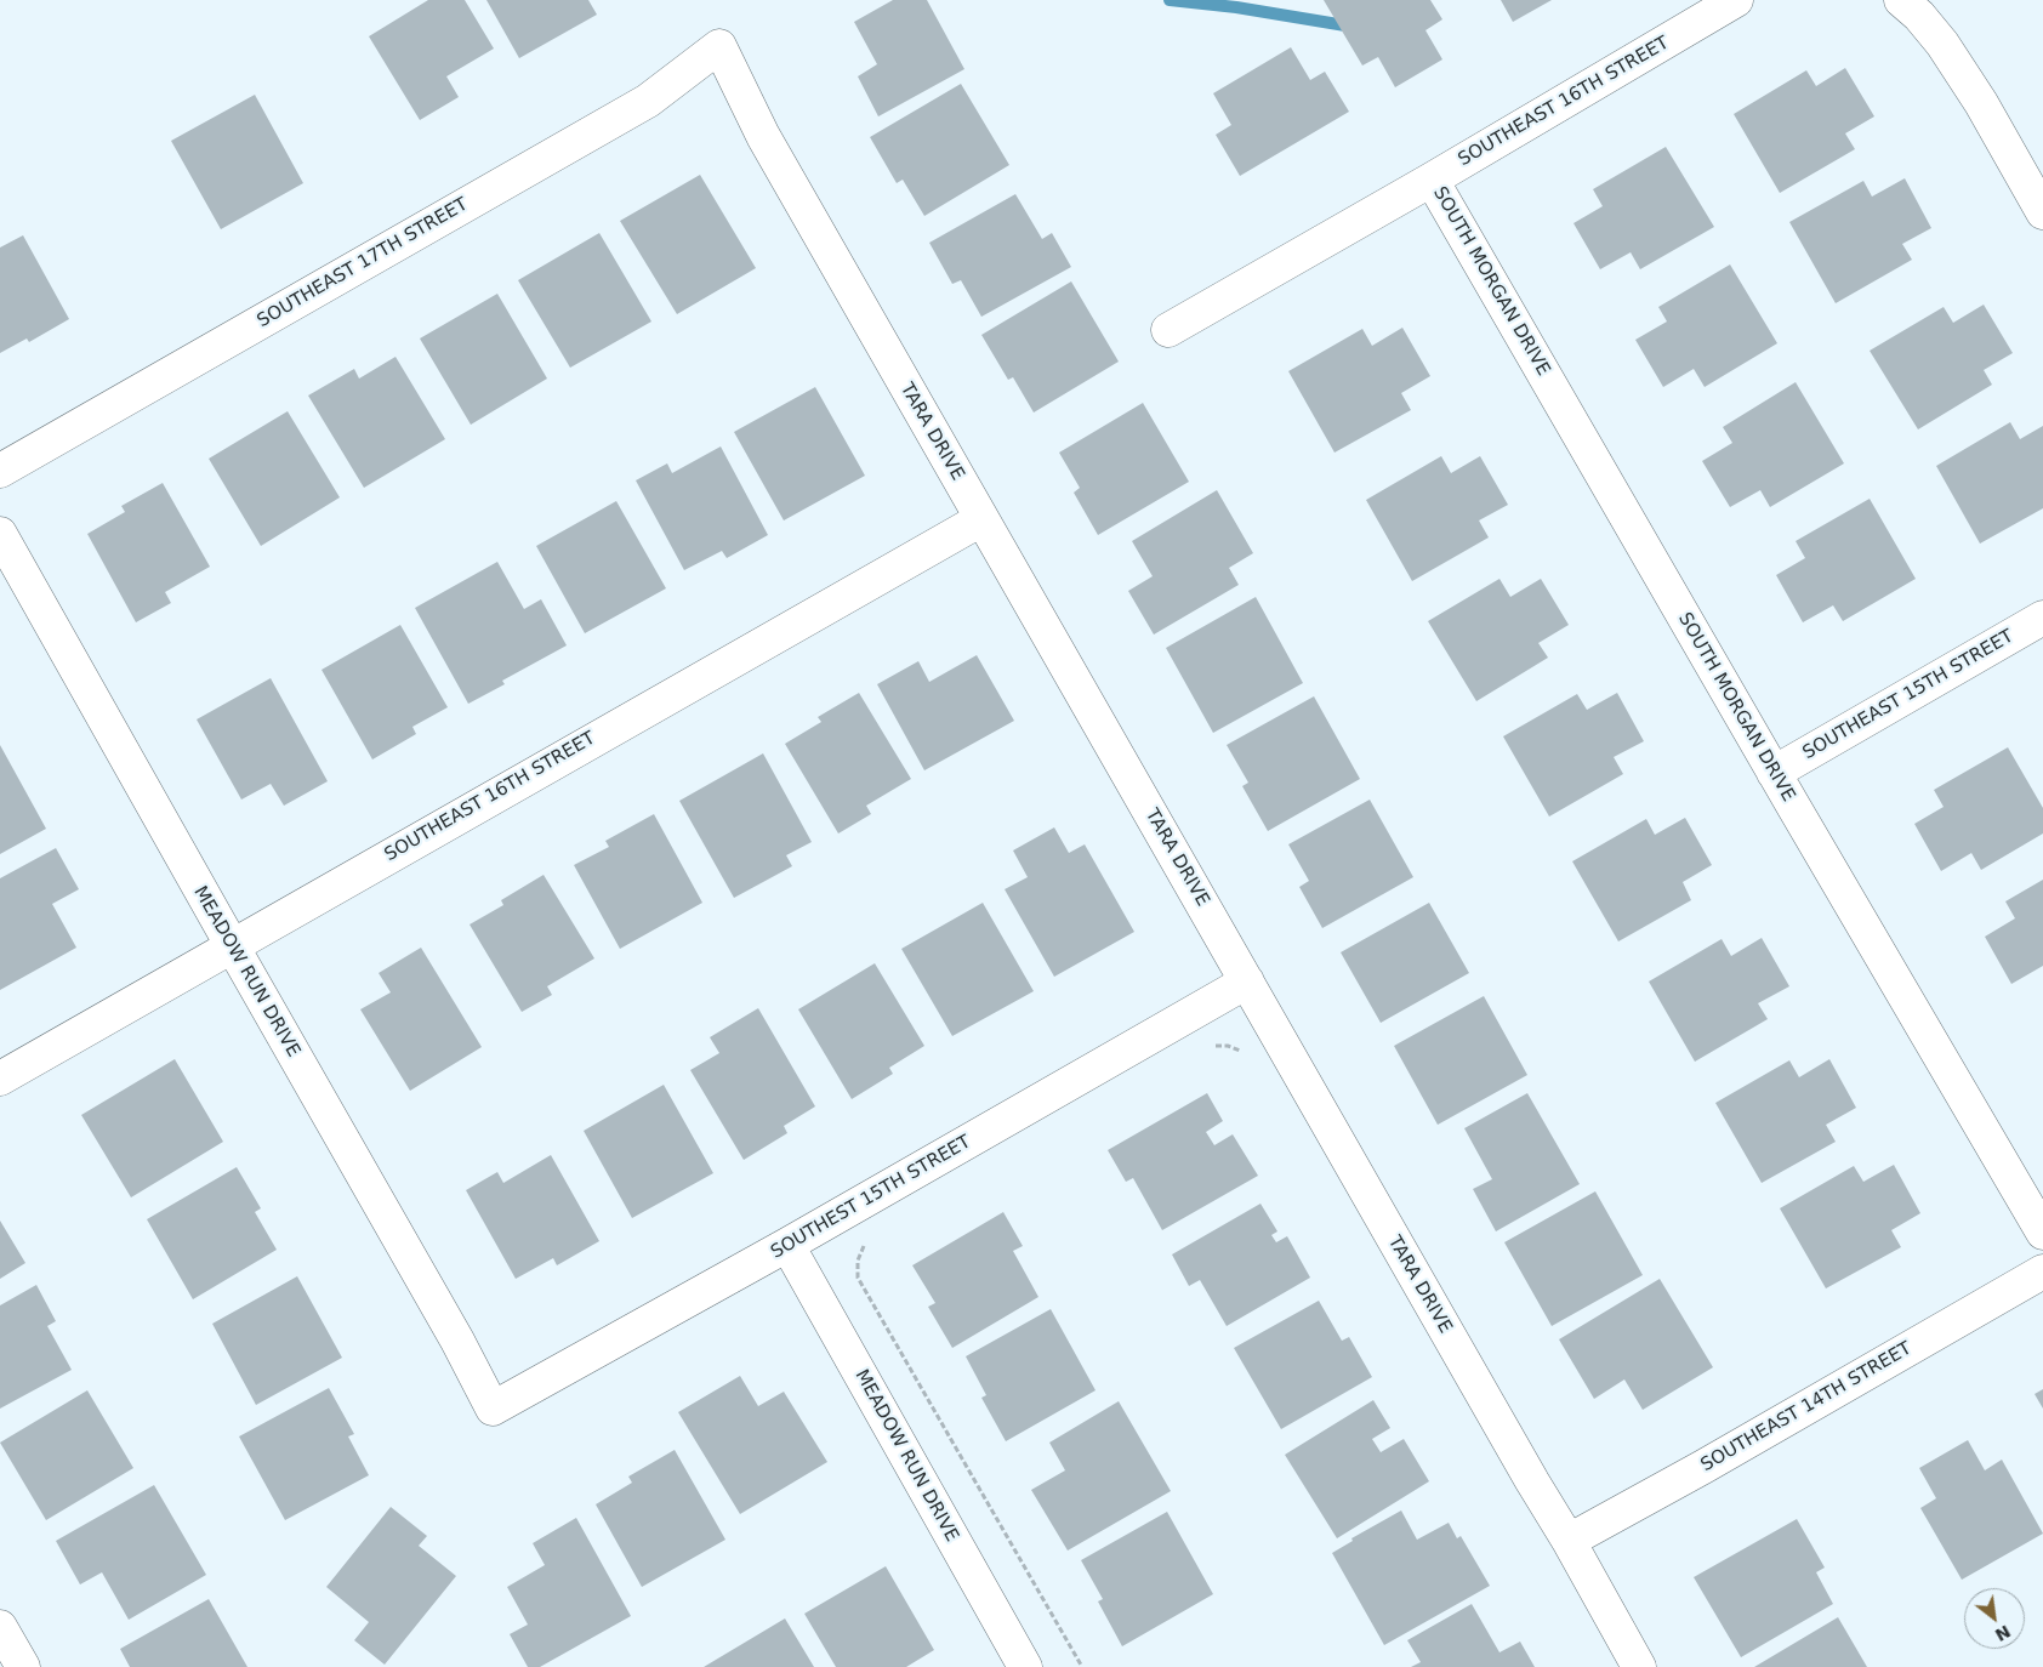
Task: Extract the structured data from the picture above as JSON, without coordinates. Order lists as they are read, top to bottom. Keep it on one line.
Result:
{"streets":{"street":["SOUTHEAST 16TH STREET","SOUTHEAST 17TH STREET","SOUTH MORGAN DRIVE","TARA DRIVE","SOUTHEAST 15TH STREET","MEADOW RUN DRIVE","SOUTHEST 15TH STREET","SOUTHEAST 14TH STREET"]},"crossings":[["SOUTHEAST 16TH STREET","SOUTH MORGAN DRIVE"],["SOUTHEAST 16TH STREET","TARA DRIVE"],["SOUTHEAST 16TH STREET","MEADOW RUN DRIVE"],["SOUTHEAST 17TH STREET","TARA DRIVE"],["SOUTH MORGAN DRIVE","SOUTHEAST 15TH STREET"],["TARA DRIVE","SOUTHEST 15TH STREET"],["TARA DRIVE","SOUTHEAST 14TH STREET"],["MEADOW RUN DRIVE","SOUTHEST 15TH STREET"]],"north":"bottom right"}
